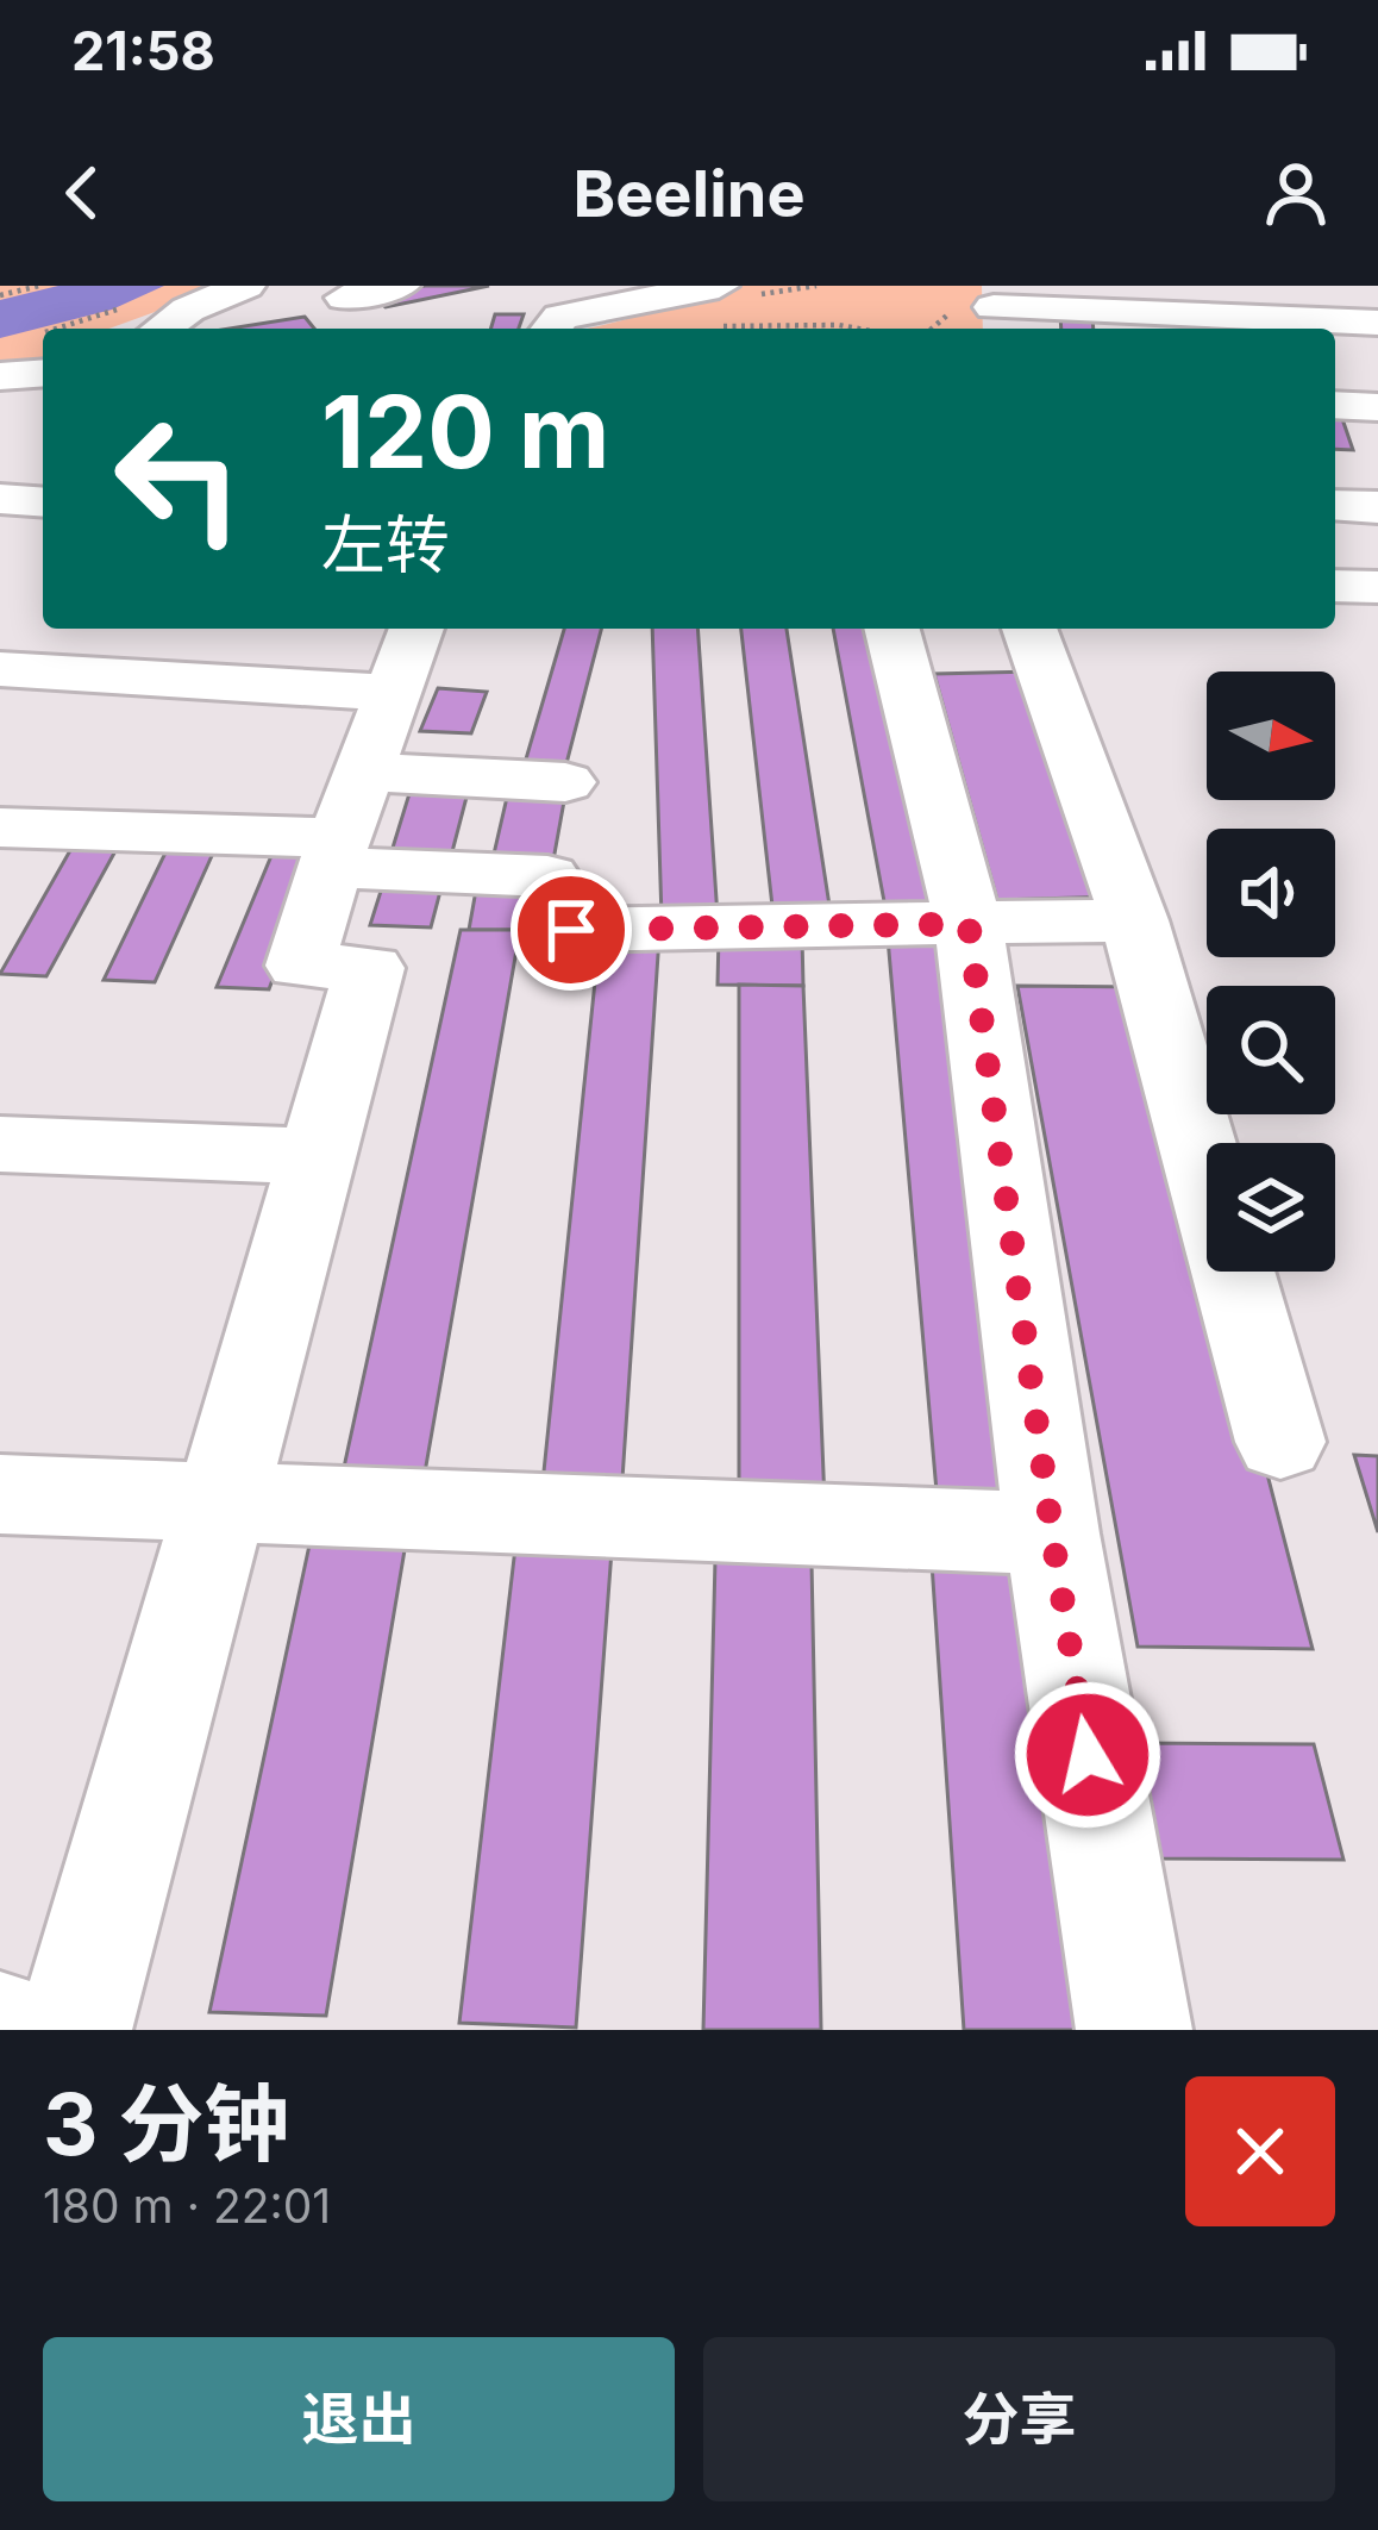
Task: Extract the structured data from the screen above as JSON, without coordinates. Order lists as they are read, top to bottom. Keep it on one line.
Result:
{"north":"right","page":{"status":"21:58","header":"Beeline","turn":["120 m","左转"],"heading":["3 分钟","180 m · 22:01"],"buttons":["退出","分享"]}}
